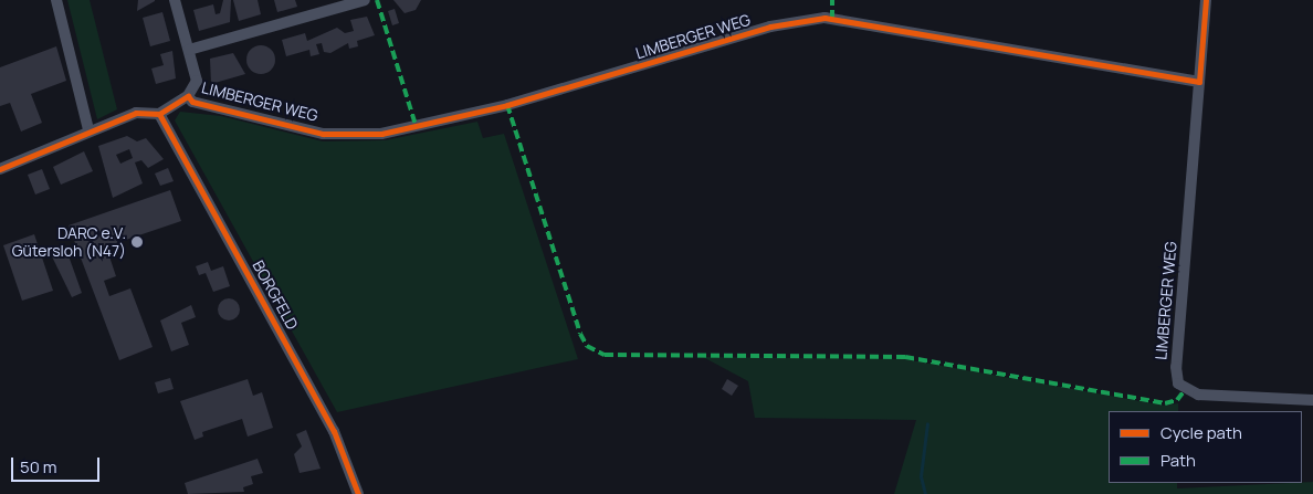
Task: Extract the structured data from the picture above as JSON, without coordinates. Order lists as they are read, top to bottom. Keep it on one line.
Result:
{"streets":{"street":["LIMBERGER WEG","BORGFELD"]},"places":["DARC e.V. Gütersloh (N47)"],"legend":["Cycle path","Path"],"scale_bar":"50 m"}
